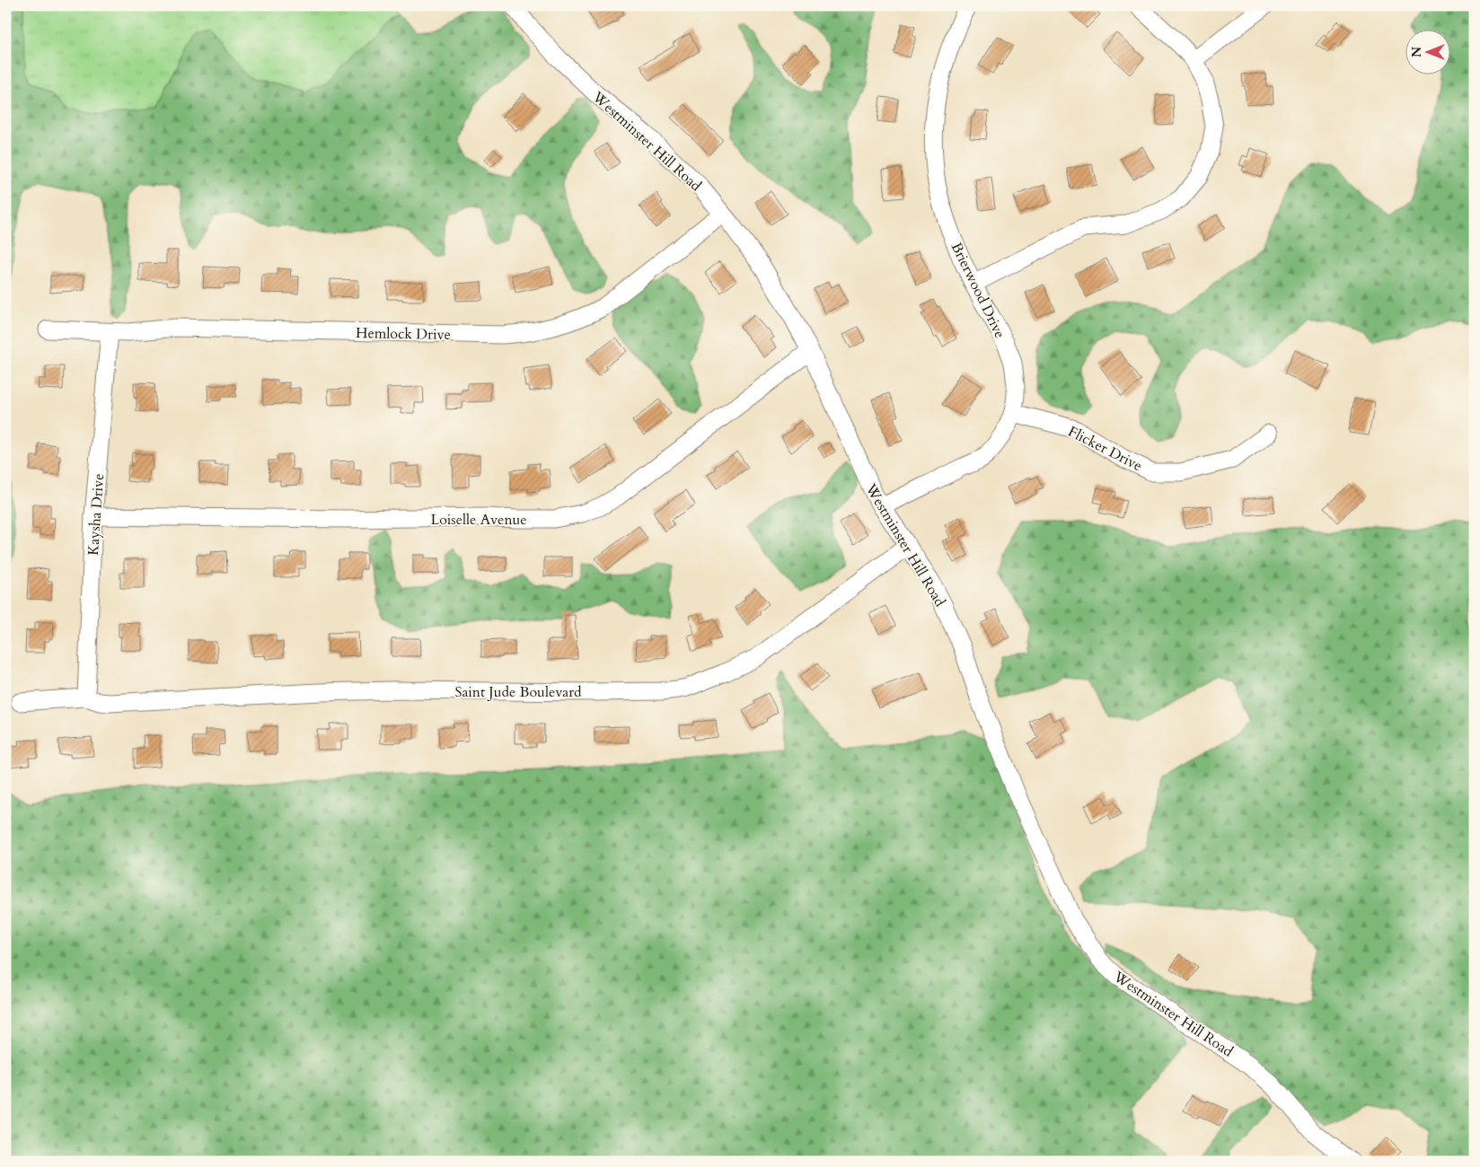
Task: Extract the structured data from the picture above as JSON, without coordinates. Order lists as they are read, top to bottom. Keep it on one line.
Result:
{"streets":{"street":["Westminster Hill Road","Brierwood Drive","Hemlock Drive","Flicker Drive","Kaysha Drive","Loiselle Avenue","Saint Jude Boulevard"]},"crossings":[["Westminster Hill Road","Brierwood Drive"],["Westminster Hill Road","Hemlock Drive"],["Westminster Hill Road","Loiselle Avenue"],["Westminster Hill Road","Saint Jude Boulevard"],["Brierwood Drive","Flicker Drive"],["Hemlock Drive","Kaysha Drive"],["Kaysha Drive","Loiselle Avenue"],["Kaysha Drive","Saint Jude Boulevard"]],"north":"left"}
